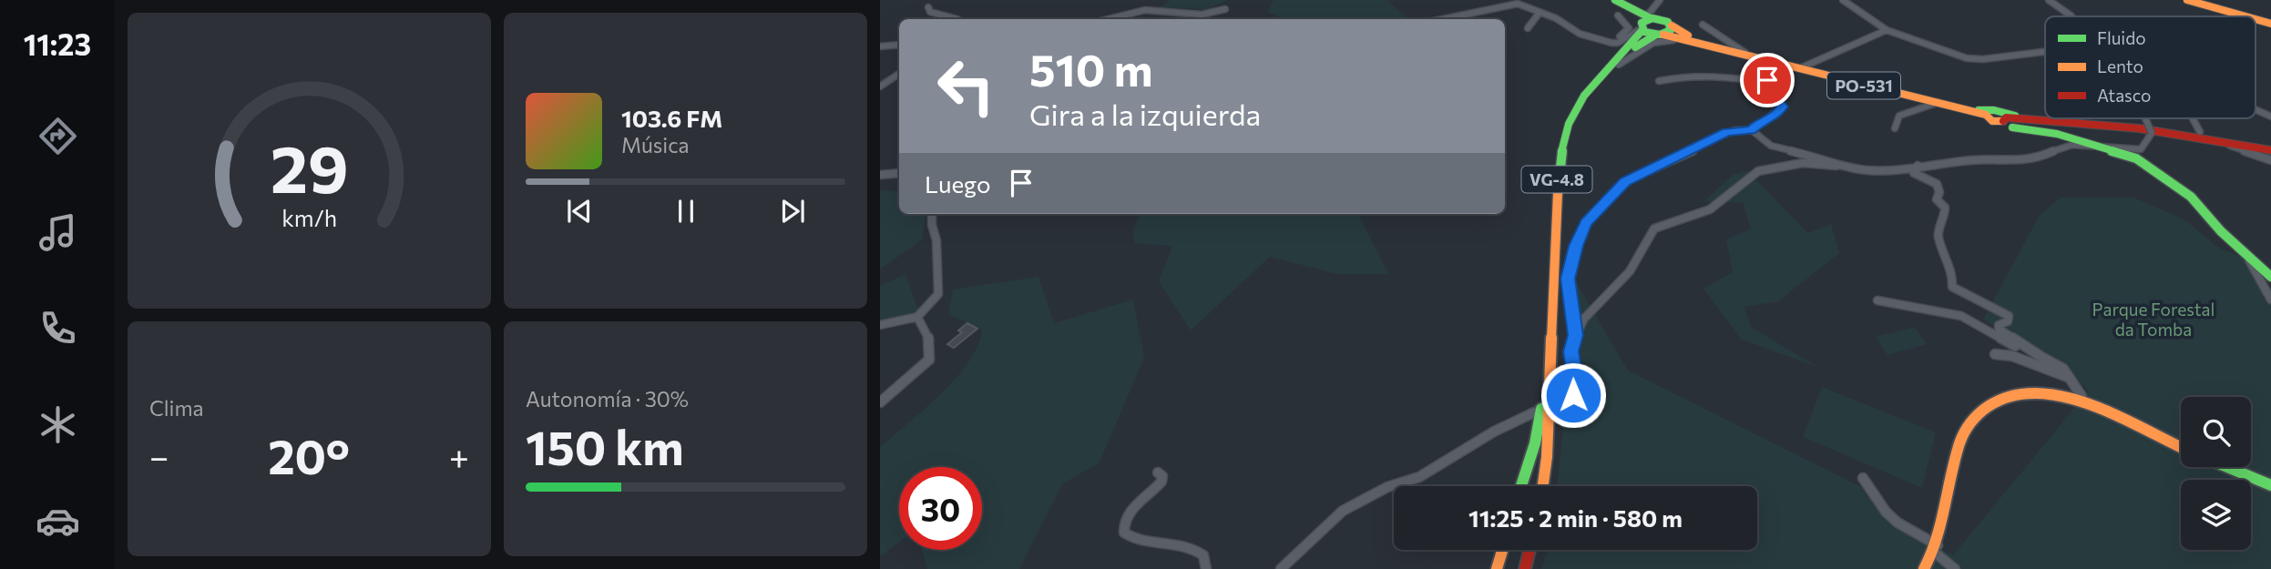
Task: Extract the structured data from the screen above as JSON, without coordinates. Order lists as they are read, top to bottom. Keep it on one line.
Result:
{"streets":{"main road":["PO-531","VG-4.8"]},"crossings":[["PO-531","VG-4.8"]],"parks":["Parque Forestal da Tomba"],"legend":["Fluido","Lento","Atasco"],"page":{"tabs":"11:23","turn":["510 m","Gira a la izquierda"],"song":["103.6 FM","Música"],"then":"Luego","tile":["Clima",["Autonomía · 30%","150 km"]],"heat":["−","20°","+"],"limit":"30","trip":"11:25 · 2 min · 580 m","gauge":["29","km/h"]}}
